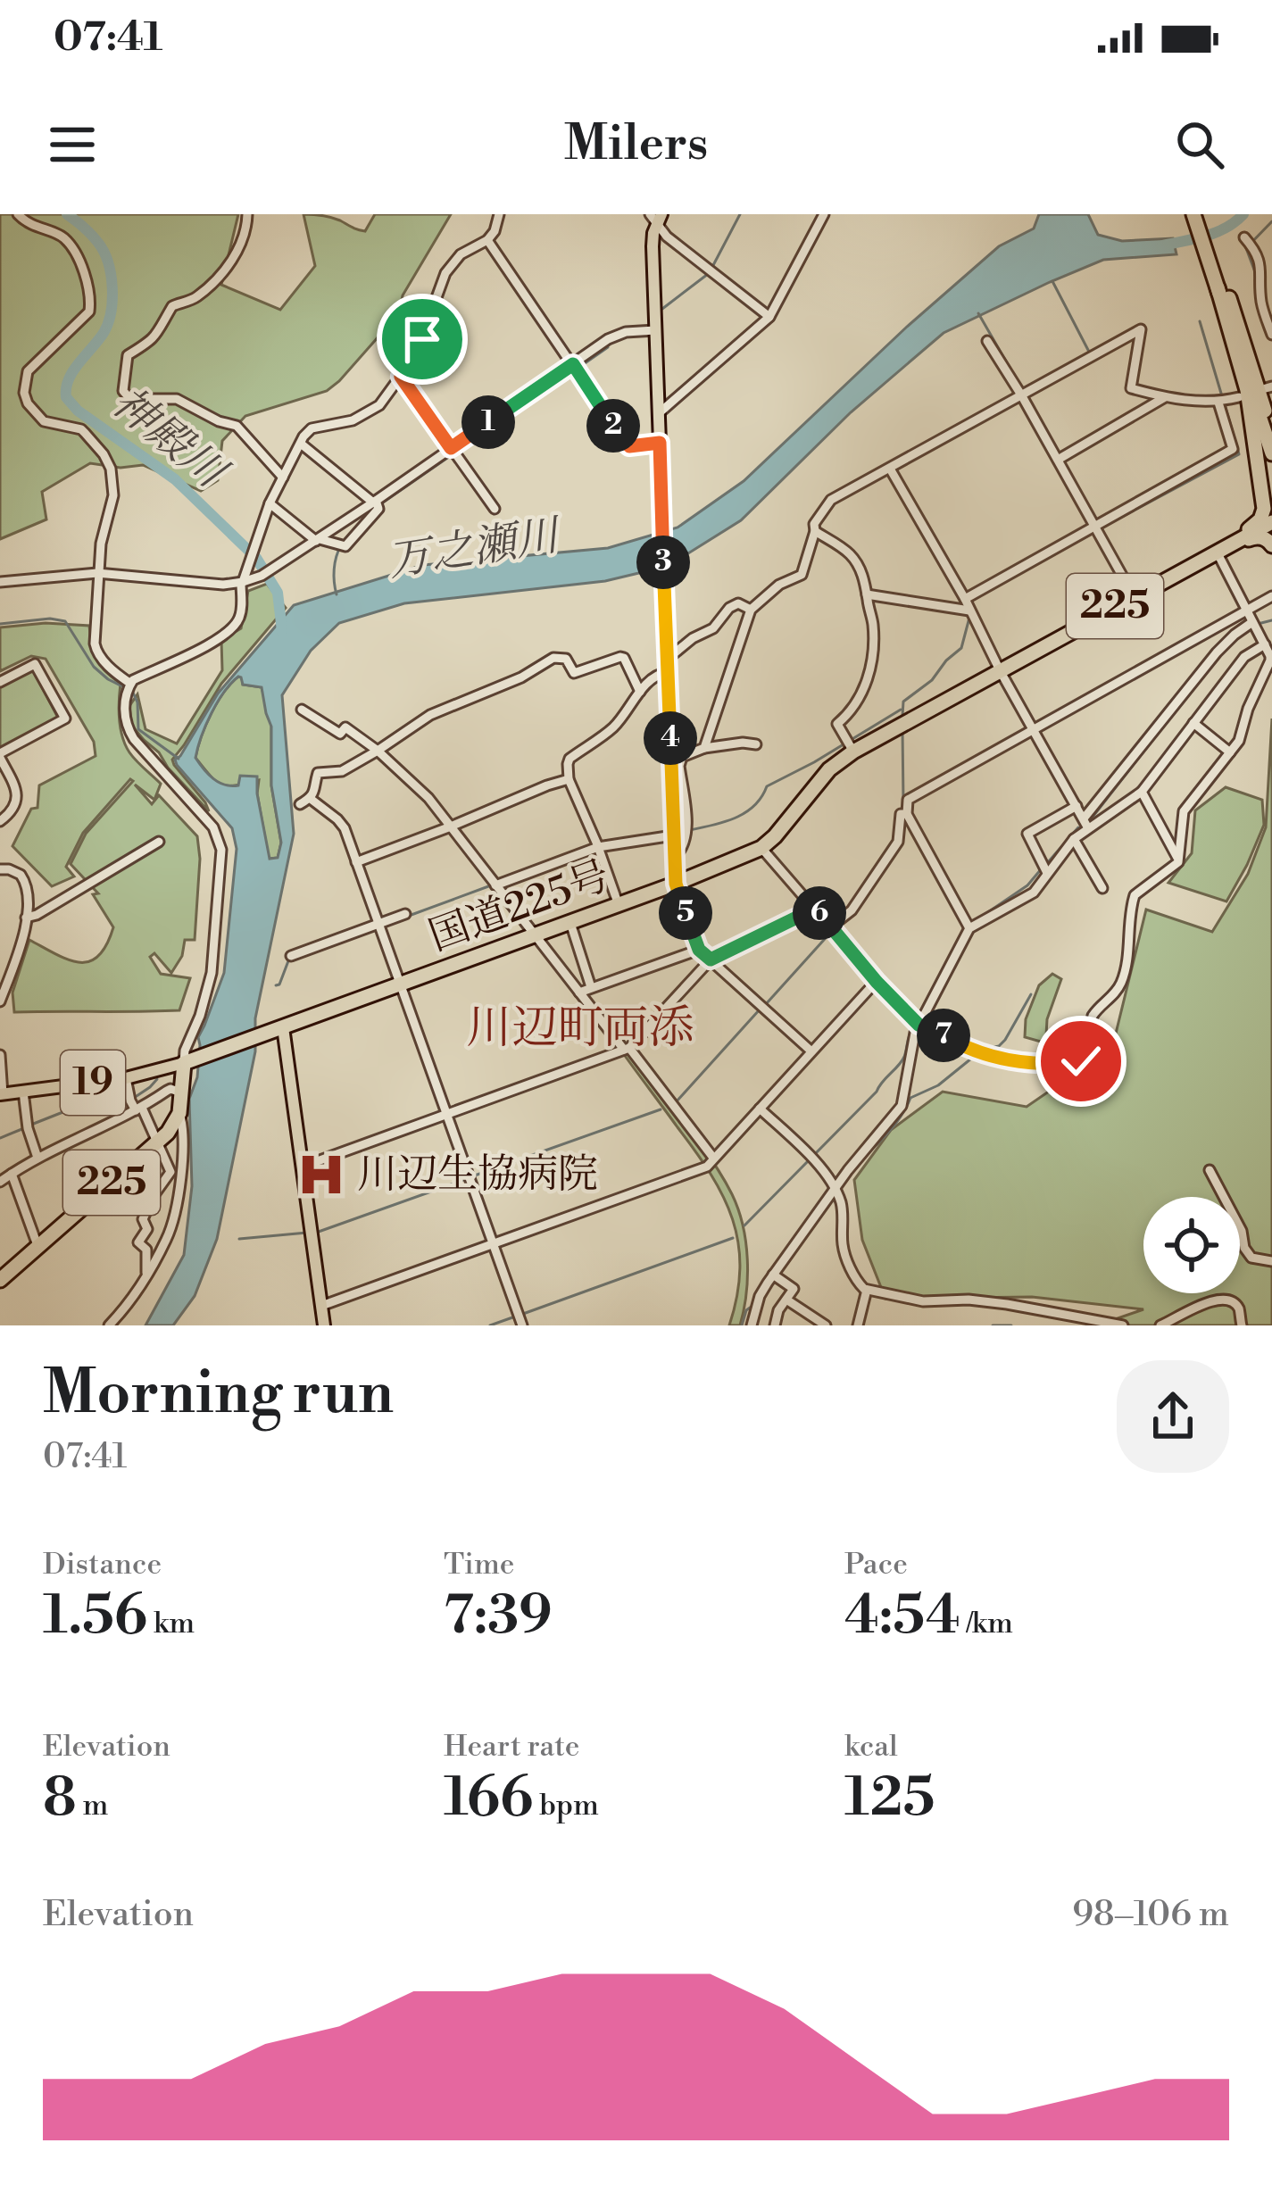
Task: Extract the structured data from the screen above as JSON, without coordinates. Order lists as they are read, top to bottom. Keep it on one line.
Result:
{"streets":{"highway":["225","国道225号"],"main road":["19"]},"crossings":[["225","国道225号"],["225","19"],["国道225号","19"]],"districts":["川辺町両添"],"water":["神殿川","万之瀬川"],"places":{"hospital":["川辺生協病院"]},"page":{"status":"07:41","header":"Milers","pins":["1","2","3","4","5","6","7"],"heading":["Morning run","07:41"],"stats":[["Distance","1.56 km"],["Time","7:39"],["Pace","4:54 /km"],["Elevation","8 m"],["Heart rate","166 bpm"],["kcal","125"]],"chart":["Elevation","98–106 m"]}}
